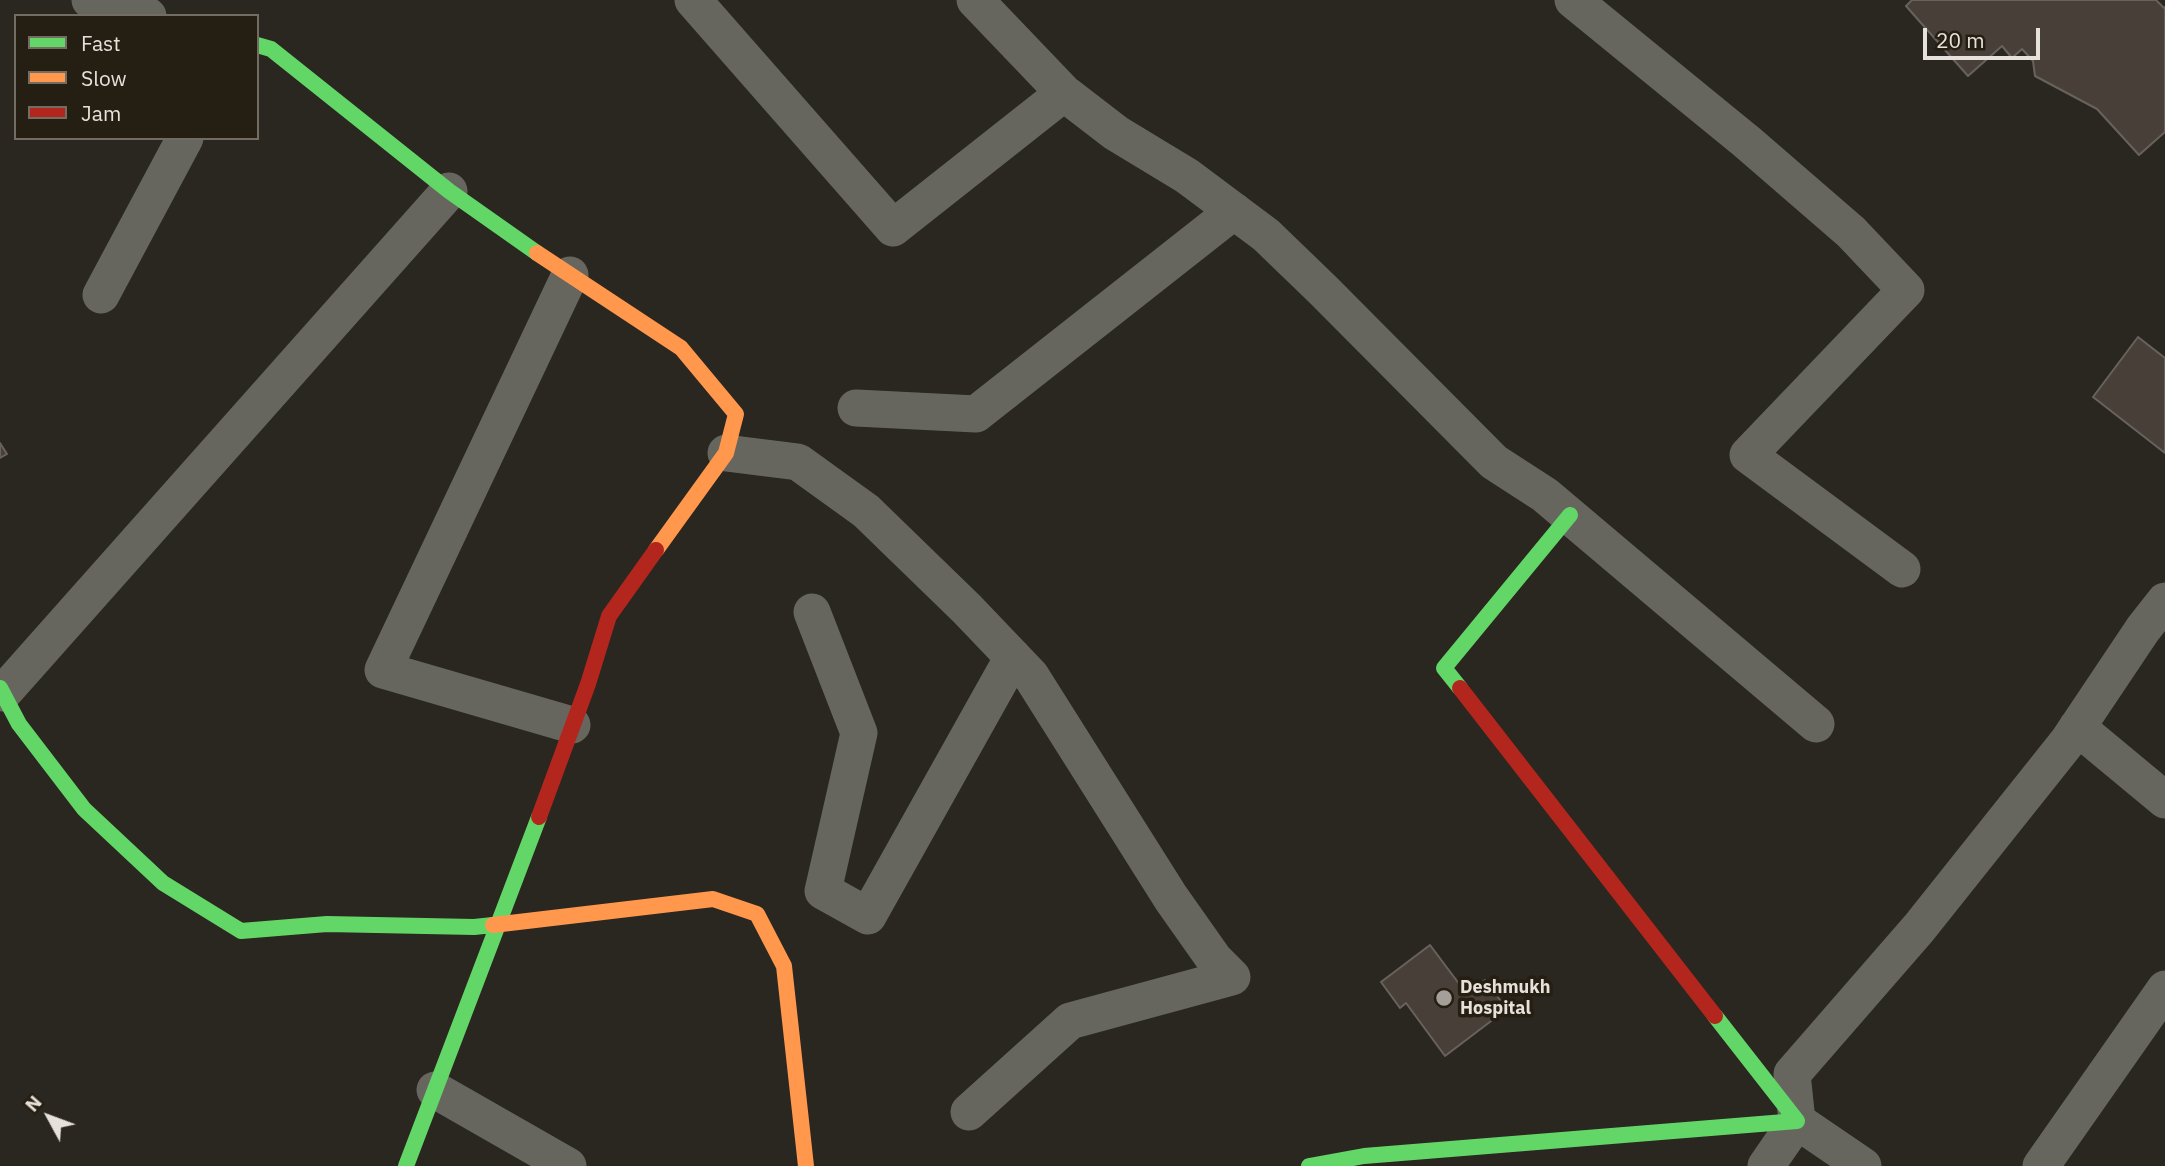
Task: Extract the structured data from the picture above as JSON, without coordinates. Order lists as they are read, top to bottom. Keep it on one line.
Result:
{"places":["Deshmukh Hospital"],"legend":["Fast","Slow","Jam"],"scale_bar":"20 m","north":"top left"}
